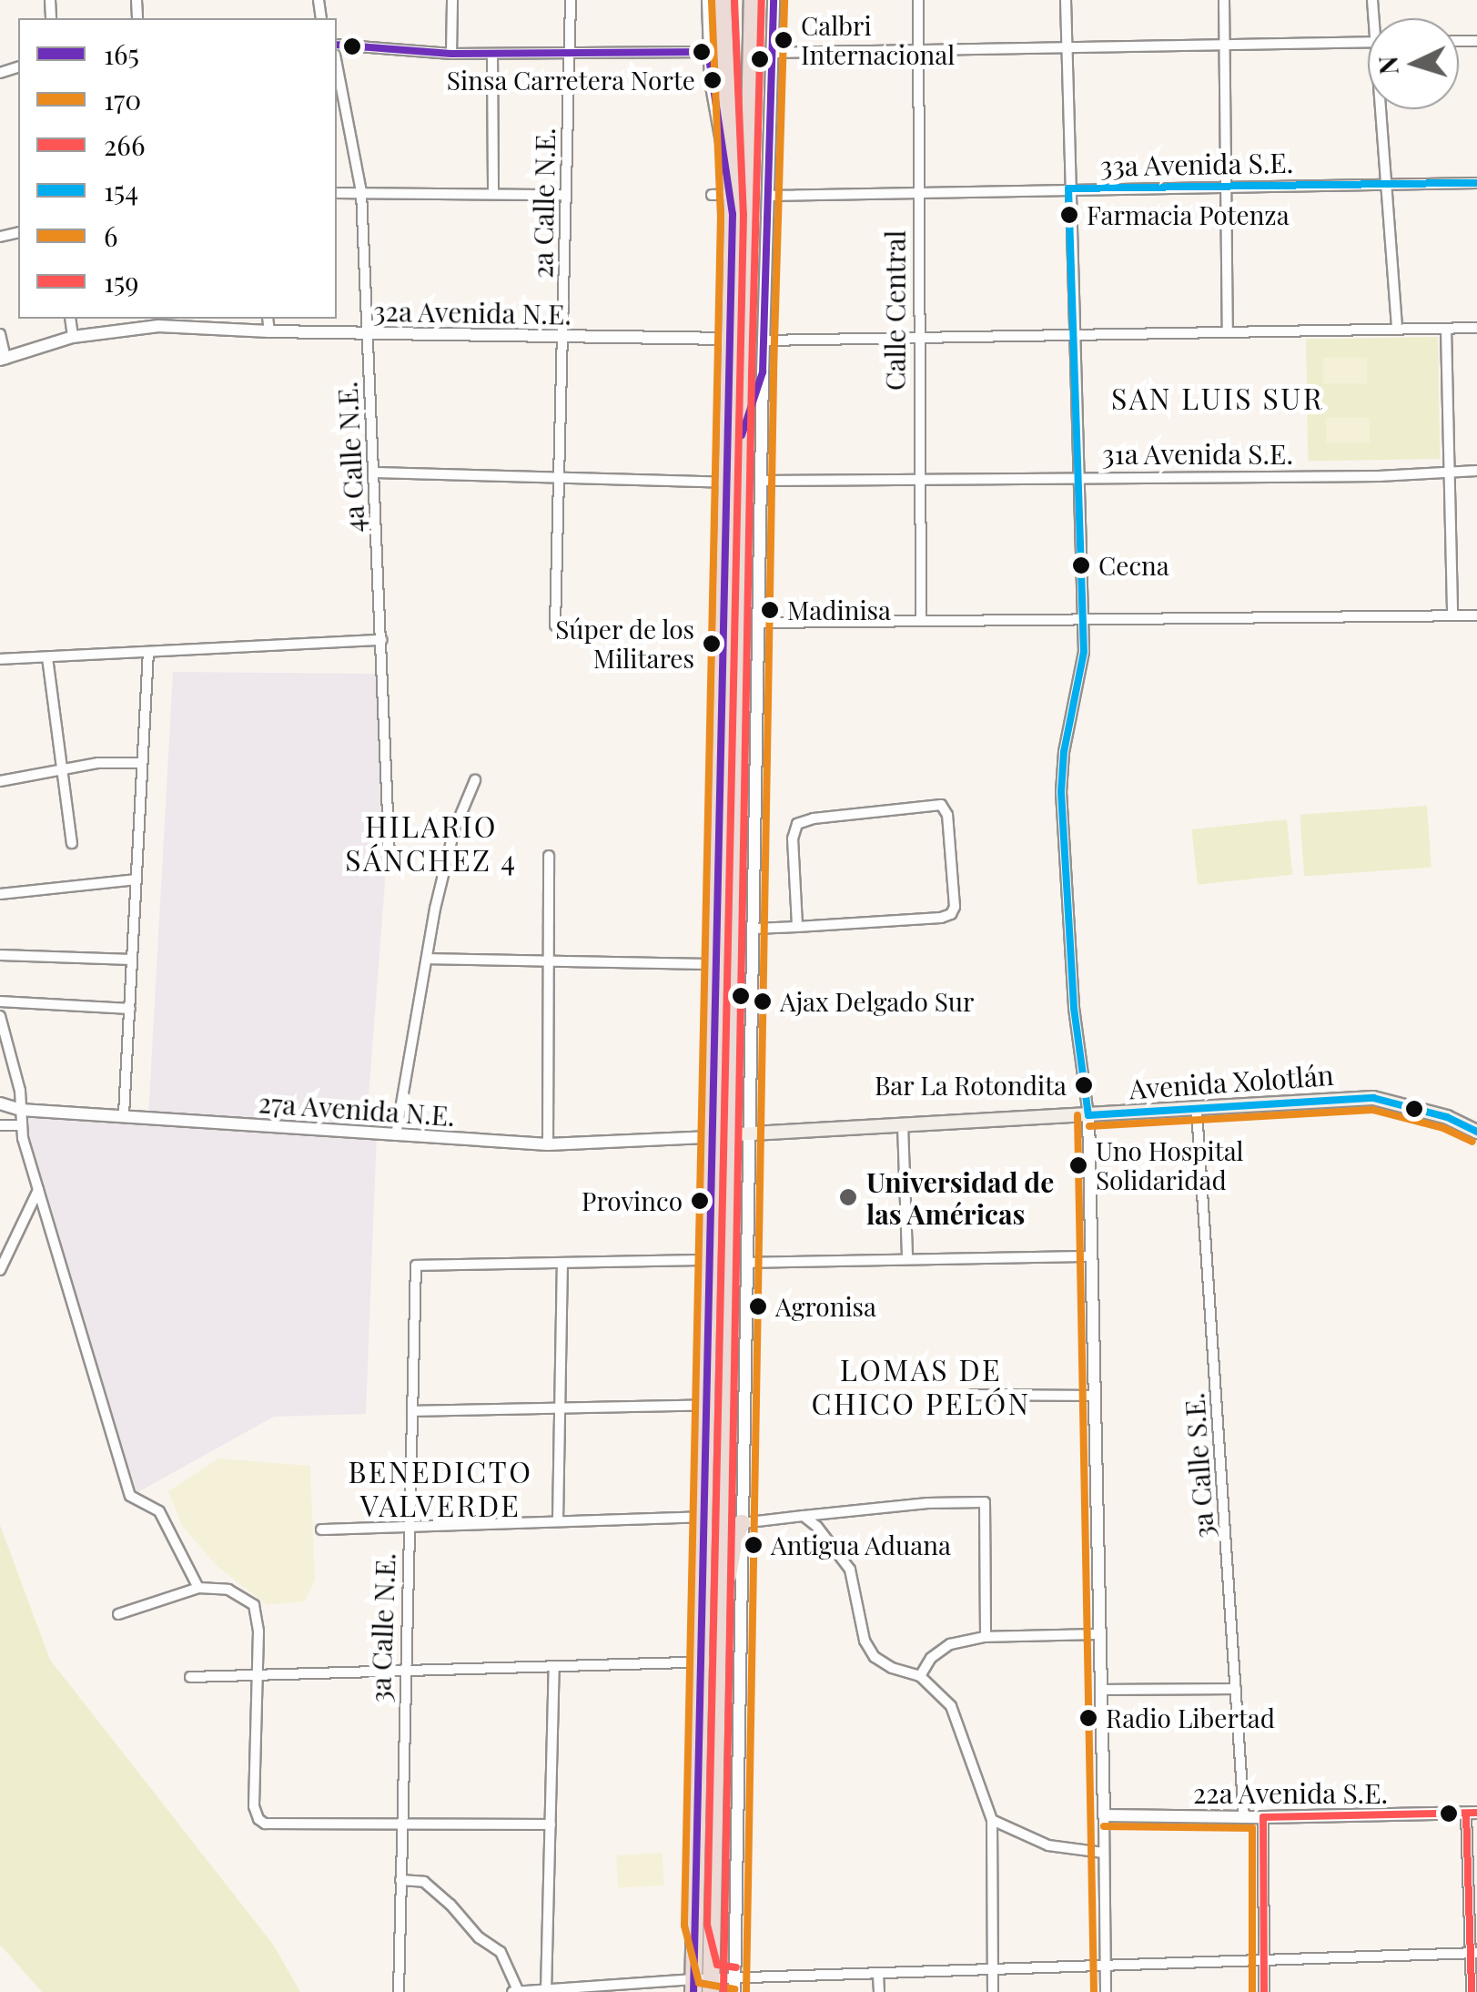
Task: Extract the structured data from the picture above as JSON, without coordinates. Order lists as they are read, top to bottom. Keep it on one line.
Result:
{"streets":{"main road":["Avenida Xolotlán"],"street":["33a Avenida S.E.","2a Calle N.E.","Calle Central","32a Avenida N.E.","31a Avenida S.E.","4a Calle N.E.","27a Avenida N.E.","3a Calle S.E.","3a Calle N.E.","22a Avenida S.E."]},"crossings":[["33a Avenida S.E.","Calle Central"],["2a Calle N.E.","32a Avenida N.E."],["Calle Central","31a Avenida S.E."],["32a Avenida N.E.","4a Calle N.E."],["Avenida Xolotlán","27a Avenida N.E."],["Avenida Xolotlán","3a Calle S.E."],["3a Calle S.E.","22a Avenida S.E."]],"districts":["SAN LUIS SUR","HILARIO SÁNCHEZ 4","LOMAS DE CHICO PELÓN","BENEDICTO VALVERDE"],"places":["Calbri Internacional","Sinsa Carretera Norte","Farmacia Potenza","Cecna","Madinisa","Súper de los Militares","Ajax Delgado Sur","Bar La Rotondita","Uno Hospital Solidaridad","Universidad de las Américas","Provinco","Agronisa","Antigua Aduana","Radio Libertad"],"lines":["transit line 165","transit line 170","transit line 266","transit line 154","transit line 6","transit line 159"],"legend":["165","170","266","154","6","159"],"north":"left"}
